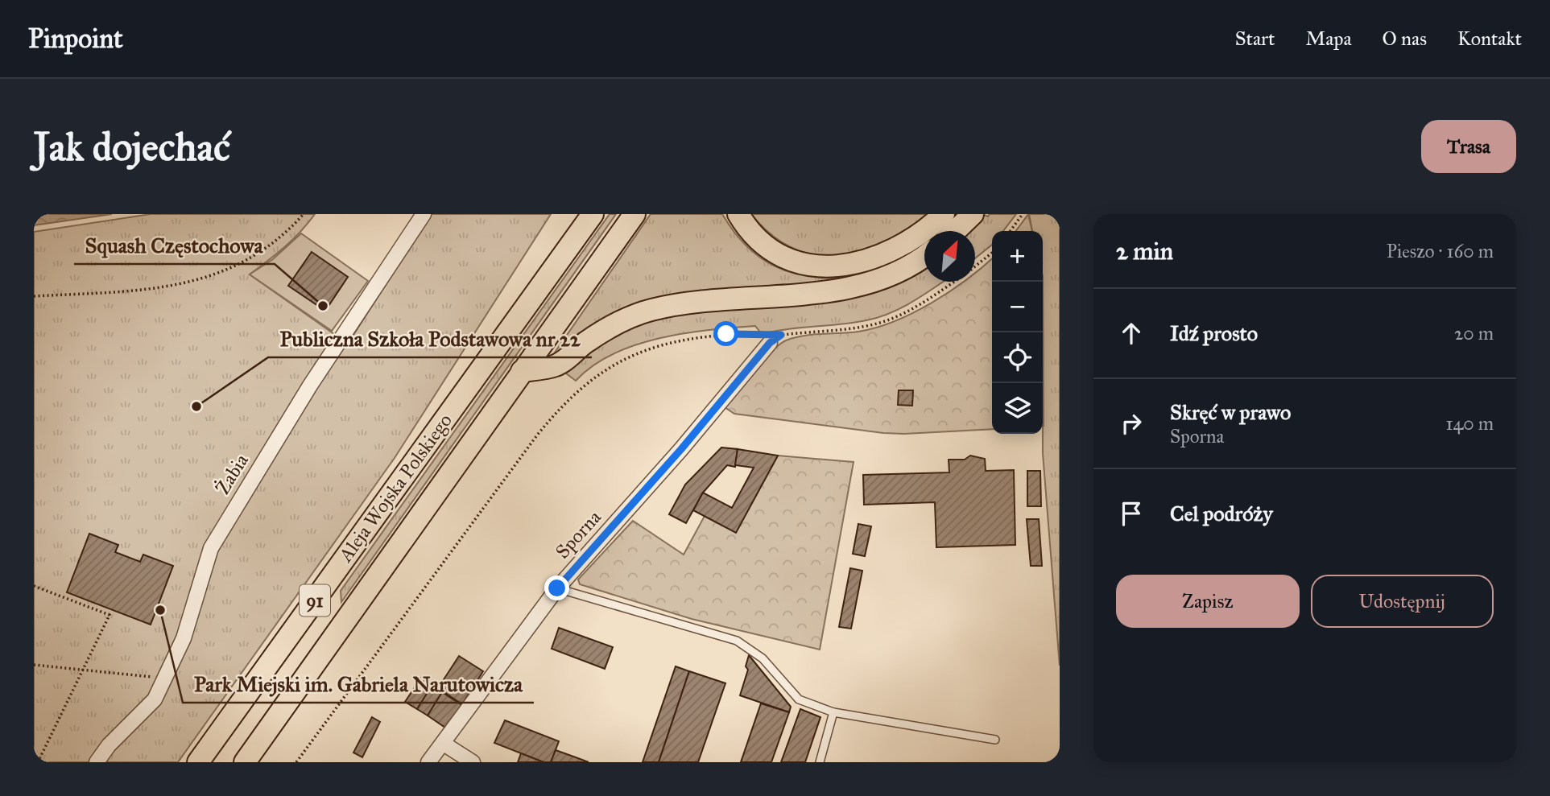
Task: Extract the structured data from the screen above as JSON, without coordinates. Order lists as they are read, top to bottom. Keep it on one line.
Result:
{"streets":{"main road":["Aleja Wojska Polskiego","91"],"street":["Żabia","Sporna"]},"places":["Squash Częstochowa","Publiczna Szkoła Podstawowa nr 22","Park Miejski im. Gabriela Narutowicza"],"north":"top right","page":{"header":"Pinpoint","nav":["Start","Mapa","O nas","Kontakt"],"buttons":["Trasa",["Zapisz","Udostępnij"]],"title":"Jak dojechać","heading":["2 min","Pieszo · 160 m"],"map_buttons":["+","−"],"list":[["Idź prosto","20 m"],["Skręć w prawo","Sporna","140 m"],"Cel podróży"]}}
